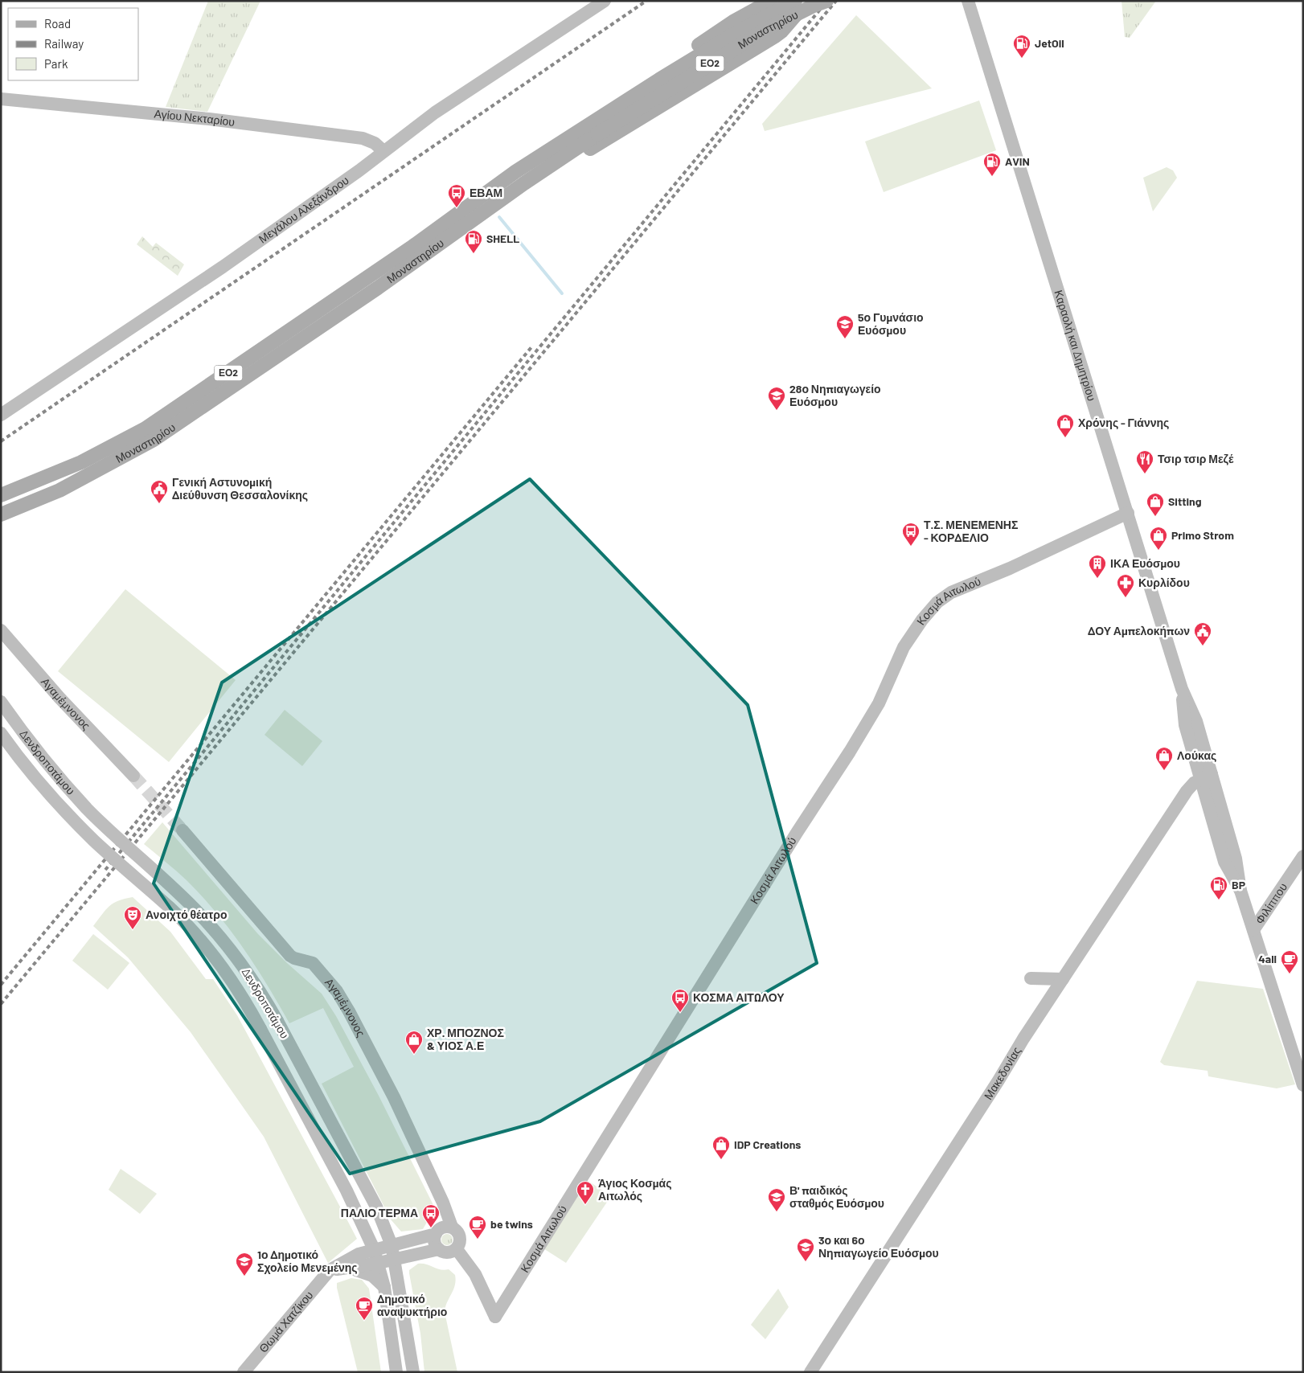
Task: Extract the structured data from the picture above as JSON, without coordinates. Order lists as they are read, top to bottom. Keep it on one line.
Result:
{"streets":{"main road":["Μοναστηρίου","ΕΟ2"],"street":["Αγίου Νεκταρίου","Μεγάλου Αλεξάνδρου","Καραολή και Δημητρίου","Κοσμά Αιτωλού","Αγαμέμνονος","Δενδροποτάμου","Φιλίππου","Μακεδονίας","Θωμά Χατζίκου"]},"crossings":[["Αγίου Νεκταρίου","Μεγάλου Αλεξάνδρου"],["Καραολή και Δημητρίου","Κοσμά Αιτωλού"],["Καραολή και Δημητρίου","Φιλίππου"],["Καραολή και Δημητρίου","Μακεδονίας"],["Κοσμά Αιτωλού","Αγαμέμνονος"],["Κοσμά Αιτωλού","Θωμά Χατζίκου"],["Αγαμέμνονος","Θωμά Χατζίκου"],["Δενδροποτάμου","Θωμά Χατζίκου"]],"places":{"fuel station":["JetOil","AVIN","SHELL","BP"],"bus stop":["ΕΒΑΜ","Τ.Σ. ΜΕΝΕΜΕΝΗΣ - ΚΟΡΔΕΛΙΟ","ΚΟΣΜΑ ΑΙΤΩΛΟΥ","ΠΑΛΙΟ ΤΕΡΜΑ"],"school or university":["5ο Γυμνάσιο Ευόσμου","28ο Νηπιαγωγείο Ευόσμου","Β' παιδικός σταθμός Ευόσμου","3ο και 6ο Νηπιαγωγείο Ευόσμου","1ο Δημοτικό Σχολείο Μενεμένης"],"shop":["Χρόνης - Γιάννης","Sitting","Primo Strom","Λούκας","ΧΡ. ΜΠΟΖΝΟΣ & ΥΙΟΣ Α.Ε","IDP Creations"],"restaurant":["Τσιρ τσιρ Μεζέ"],"public building":["Γενική Αστυνομική Διεύθυνση Θεσσαλονίκης","ΔΟΥ Αμπελοκήπων"],"building":["ΙΚΑ Ευόσμου"],"pharmacy":["Κυρλίδου"],"theatre":["Ανοιχτό θέατρο"],"cafe":["4all","be twins","Δημοτικό αναψυκτήριο"],"church":["Άγιος Κοσμάς Αιτωλός"]},"legend":["Road","Railway","Park"]}
